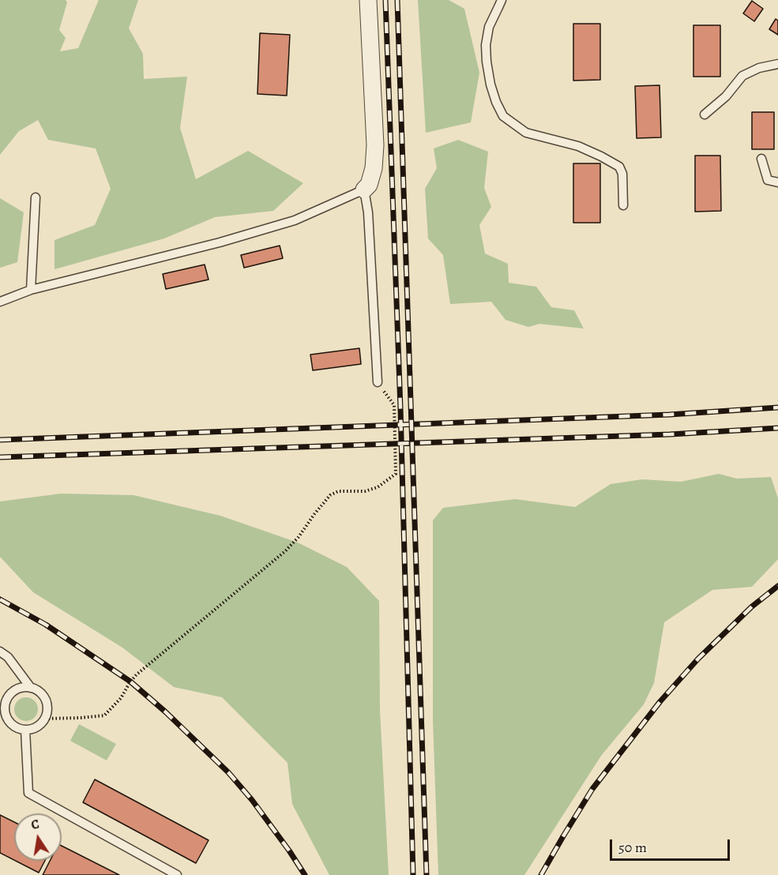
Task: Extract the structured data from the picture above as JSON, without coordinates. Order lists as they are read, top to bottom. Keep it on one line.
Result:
{"scale_bar":"50 m","north":"top"}
